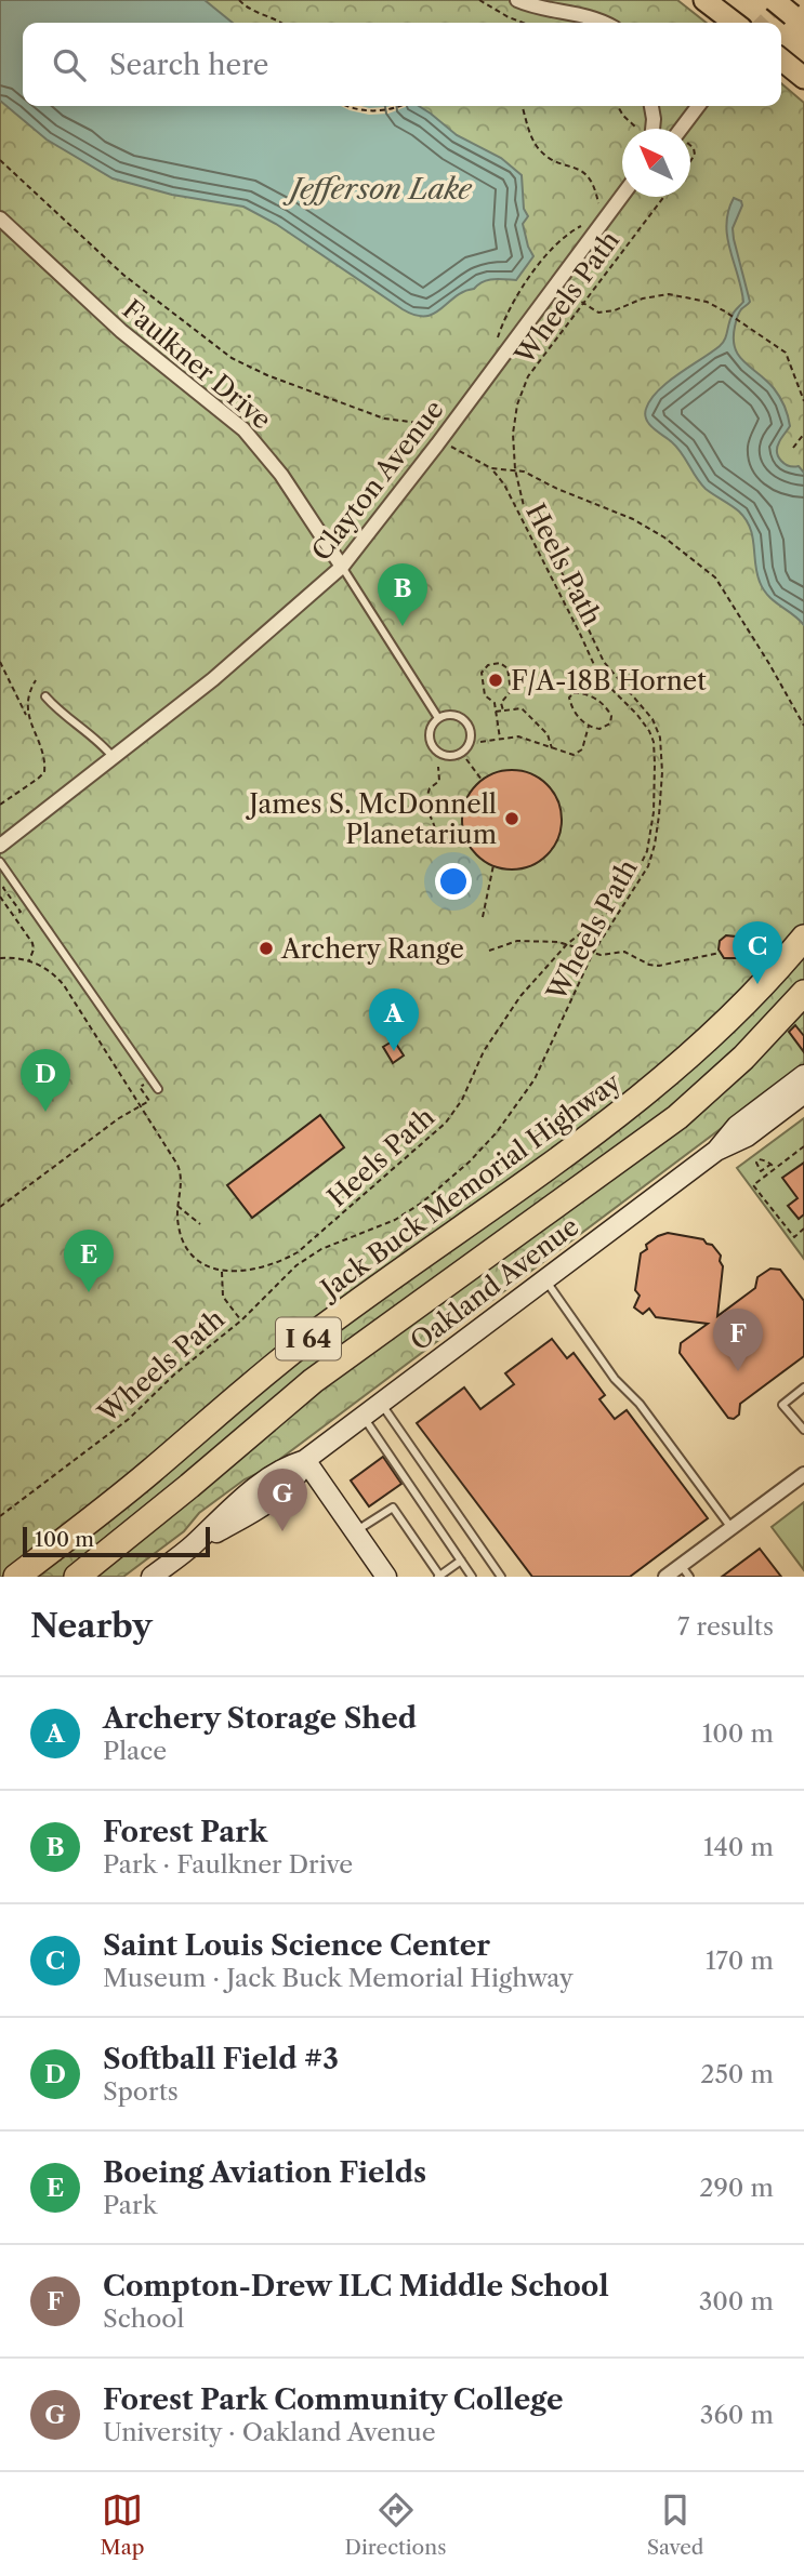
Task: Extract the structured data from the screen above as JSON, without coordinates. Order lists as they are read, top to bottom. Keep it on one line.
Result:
{"streets":{"highway":["Jack Buck Memorial Highway","I 64"],"street":["Faulkner Drive","Clayton Avenue","Oakland Avenue"],"path":["Wheels Path","Heels Path"]},"crossings":[["Faulkner Drive","Clayton Avenue"]],"water":["Jefferson Lake"],"places":["F/A-18B Hornet","James S. McDonnell Planetarium","Archery Range"],"scale_bar":"100 m","north":"top left","page":{"search":"Search here","pins":["B","C","A","D","E","F","G"],"scale":"100 m","heading":["Nearby","7 results"],"list":[{"mark":"A","name":"Archery Storage Shed","note":"Place","value":"100 m"},{"mark":"B","name":"Forest Park","note":"Park · Faulkner Drive","value":"140 m"},{"mark":"C","name":"Saint Louis Science Center","note":"Museum · Jack Buck Memorial Highway","value":"170 m"},{"mark":"D","name":"Softball Field #3","note":"Sports","value":"250 m"},{"mark":"E","name":"Boeing Aviation Fields","note":"Park","value":"290 m"},{"mark":"F","name":"Compton-Drew ILC Middle School","note":"School","value":"300 m"},{"mark":"G","name":"Forest Park Community College","note":"University · Oakland Avenue","value":"360 m"}],"nav":["Map","Directions","Saved"]}}
